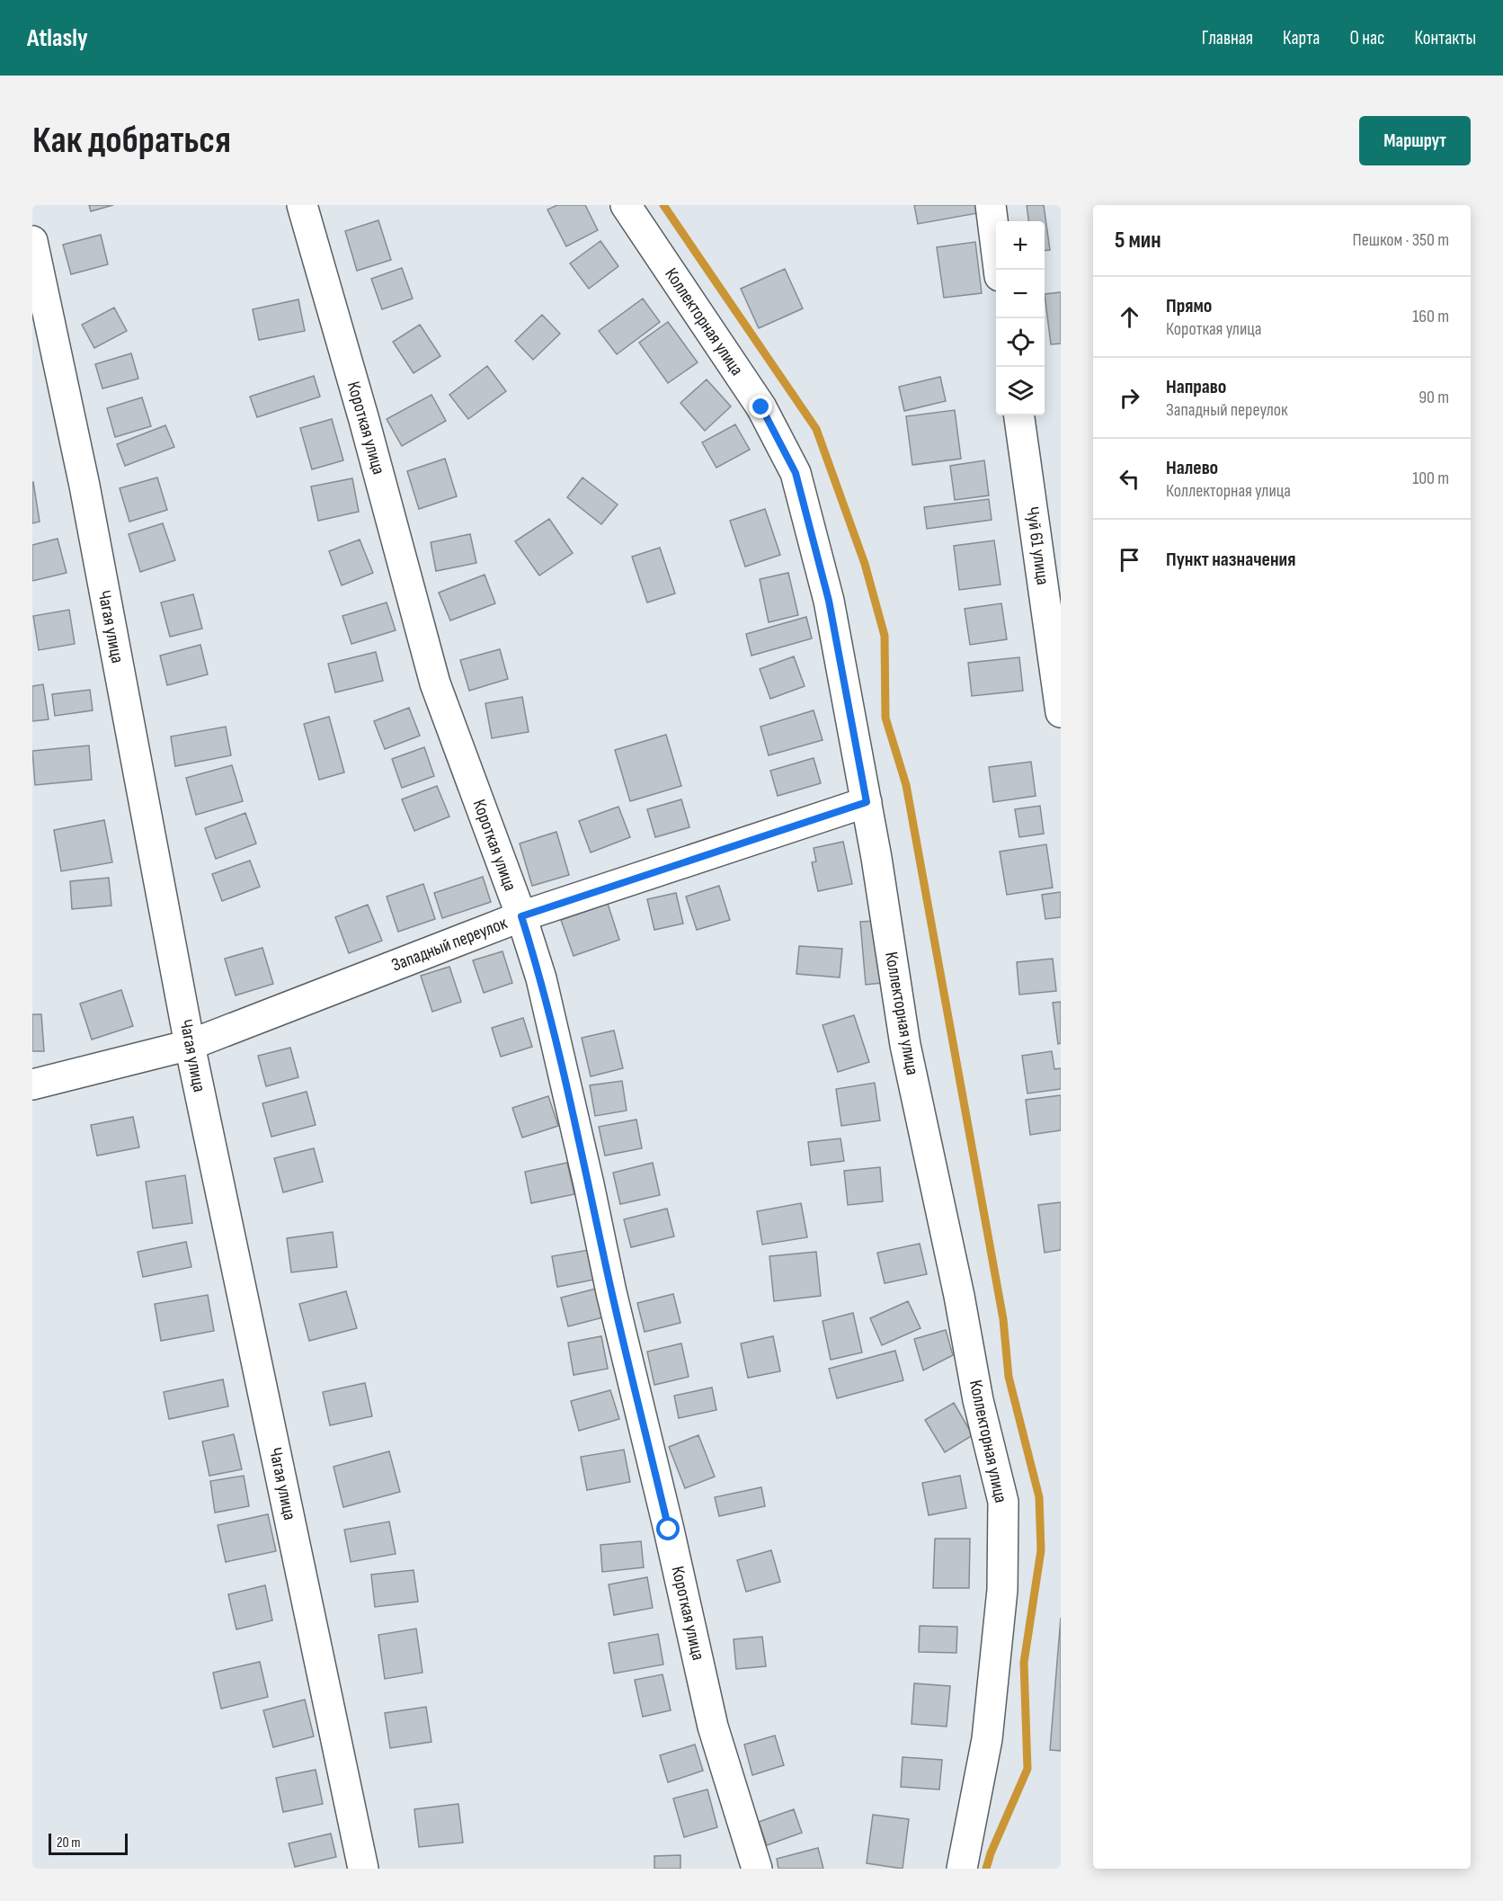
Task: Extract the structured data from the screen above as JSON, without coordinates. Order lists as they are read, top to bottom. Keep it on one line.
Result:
{"streets":{"street":["Коллекторная улица","Короткая улица","Чуй 61 улица","Чагая улица","Западный переулок"]},"crossings":[["Коллекторная улица","Западный переулок"],["Короткая улица","Западный переулок"],["Чагая улица","Западный переулок"]],"scale_bar":"20 m","page":{"header":"Atlasly","nav":["Главная","Карта","О нас","Контакты"],"buttons":"Маршрут","title":"Как добраться","heading":["5 мин","Пешком · 350 m"],"map_buttons":["+","−"],"list":[["Прямо","Короткая улица","160 m"],["Направо","Западный переулок","90 m"],["Налево","Коллекторная улица","100 m"],"Пункт назначения"],"scale":"20 m"}}
